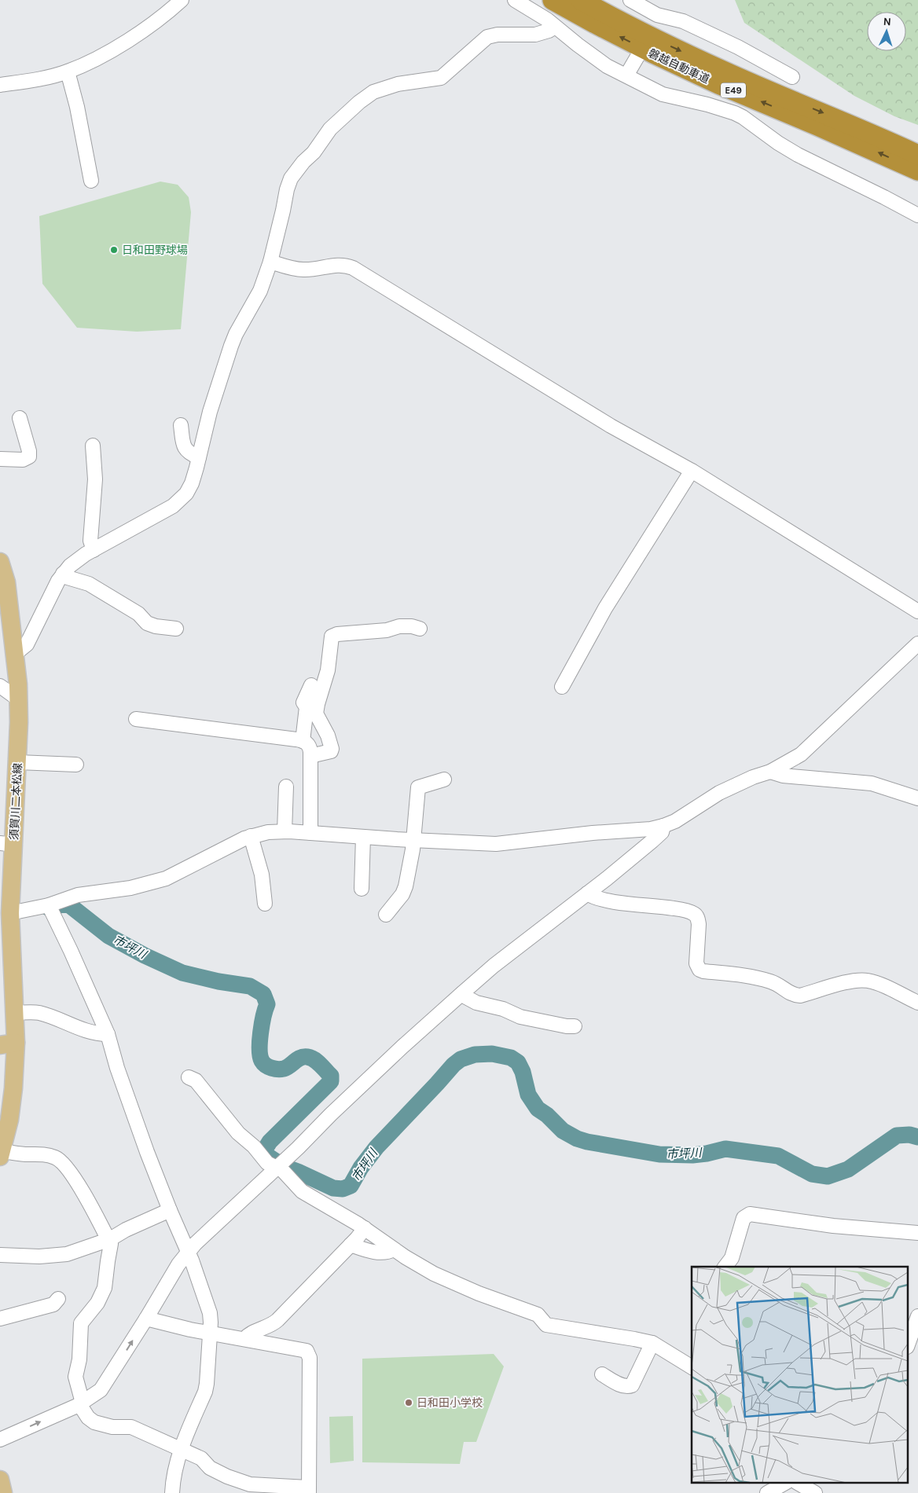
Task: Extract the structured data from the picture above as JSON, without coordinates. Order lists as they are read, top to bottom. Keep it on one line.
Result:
{"streets":{"highway":["磐越自動車道","E49"],"main road":["須賀川二本松線"]},"water":["市坪川"],"places":["日和田野球場","日和田小学校"],"north":"top"}
